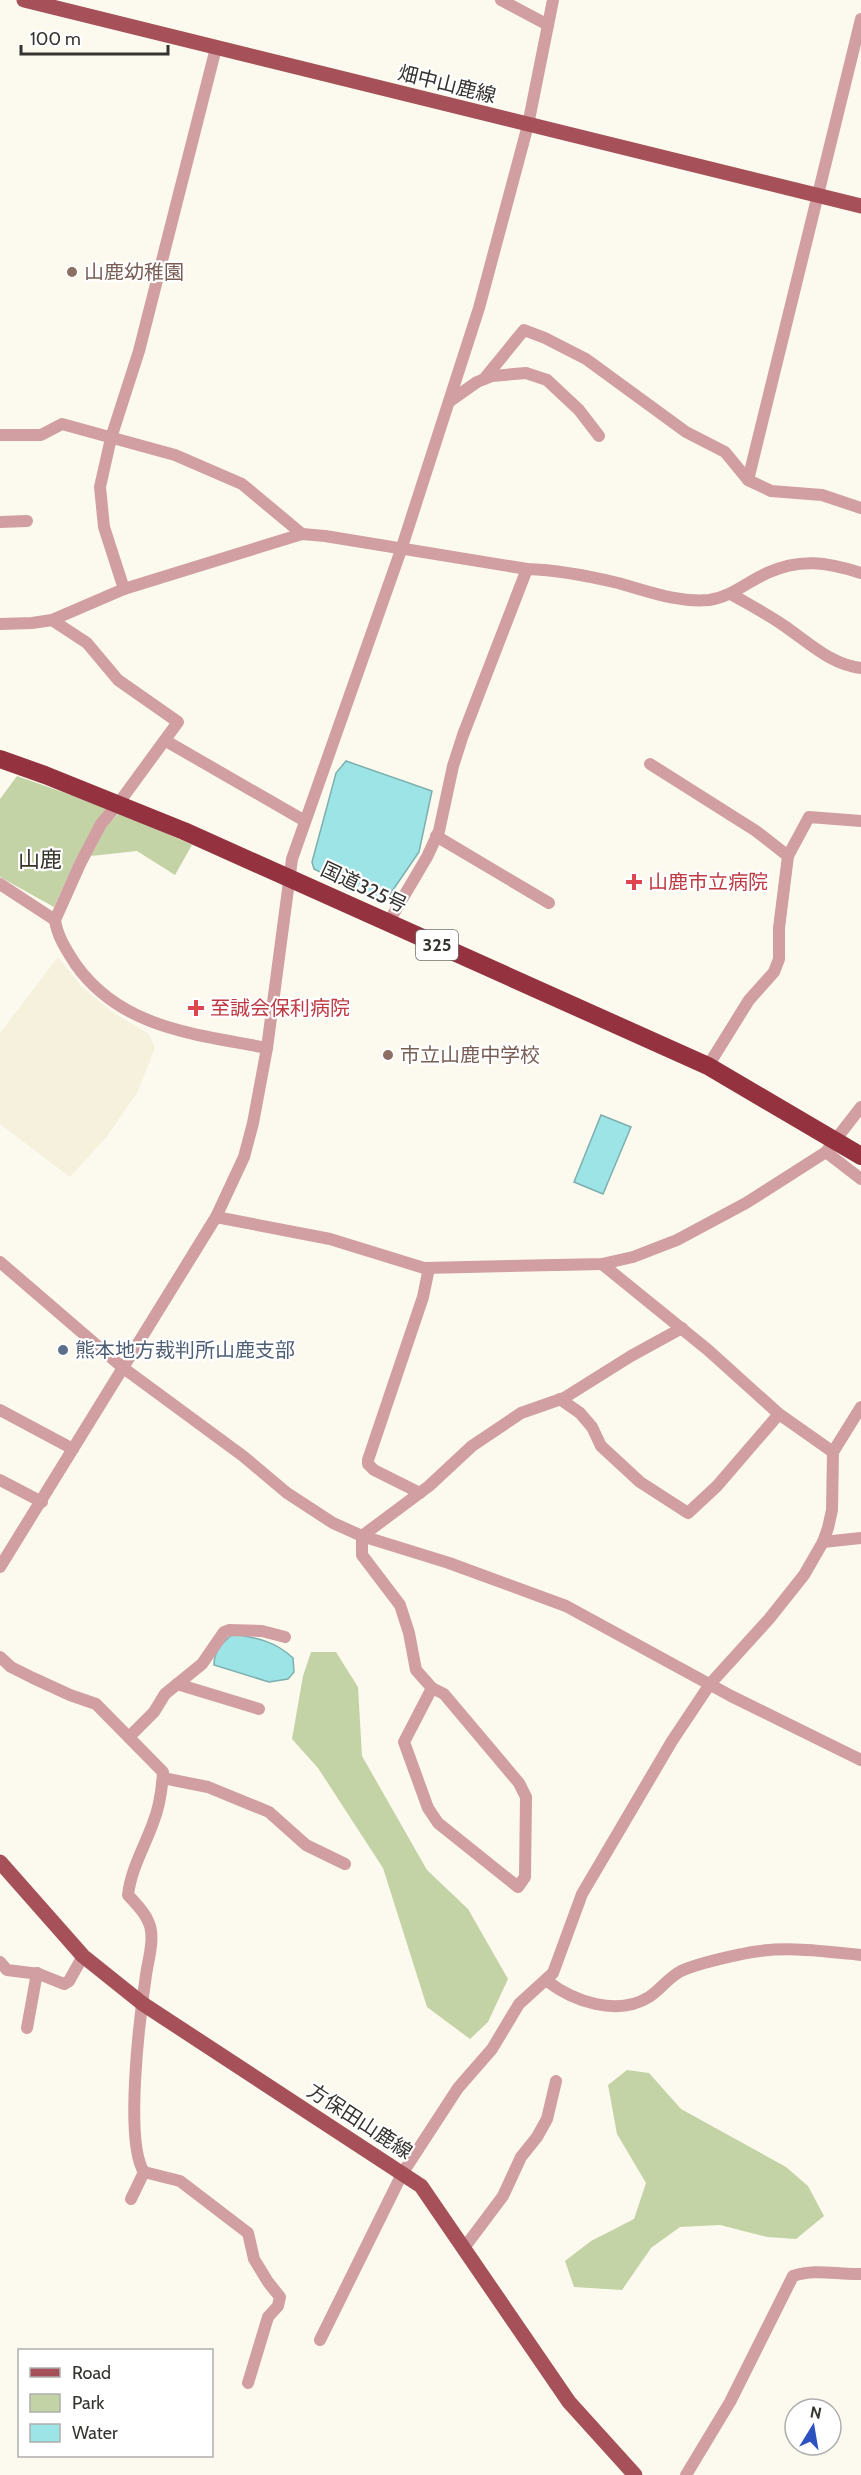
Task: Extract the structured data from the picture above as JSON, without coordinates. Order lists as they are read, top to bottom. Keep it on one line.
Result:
{"streets":{"highway":["国道325号","325"],"main road":["畑中山鹿線","方保田山鹿線"]},"districts":["山鹿"],"places":{"other":["山鹿幼稚園","市立山鹿中学校","熊本地方裁判所山鹿支部"],"health":["山鹿市立病院","至誠会保利病院"]},"legend":["Road","Park","Water"],"scale_bar":"100 m","north":"top"}
